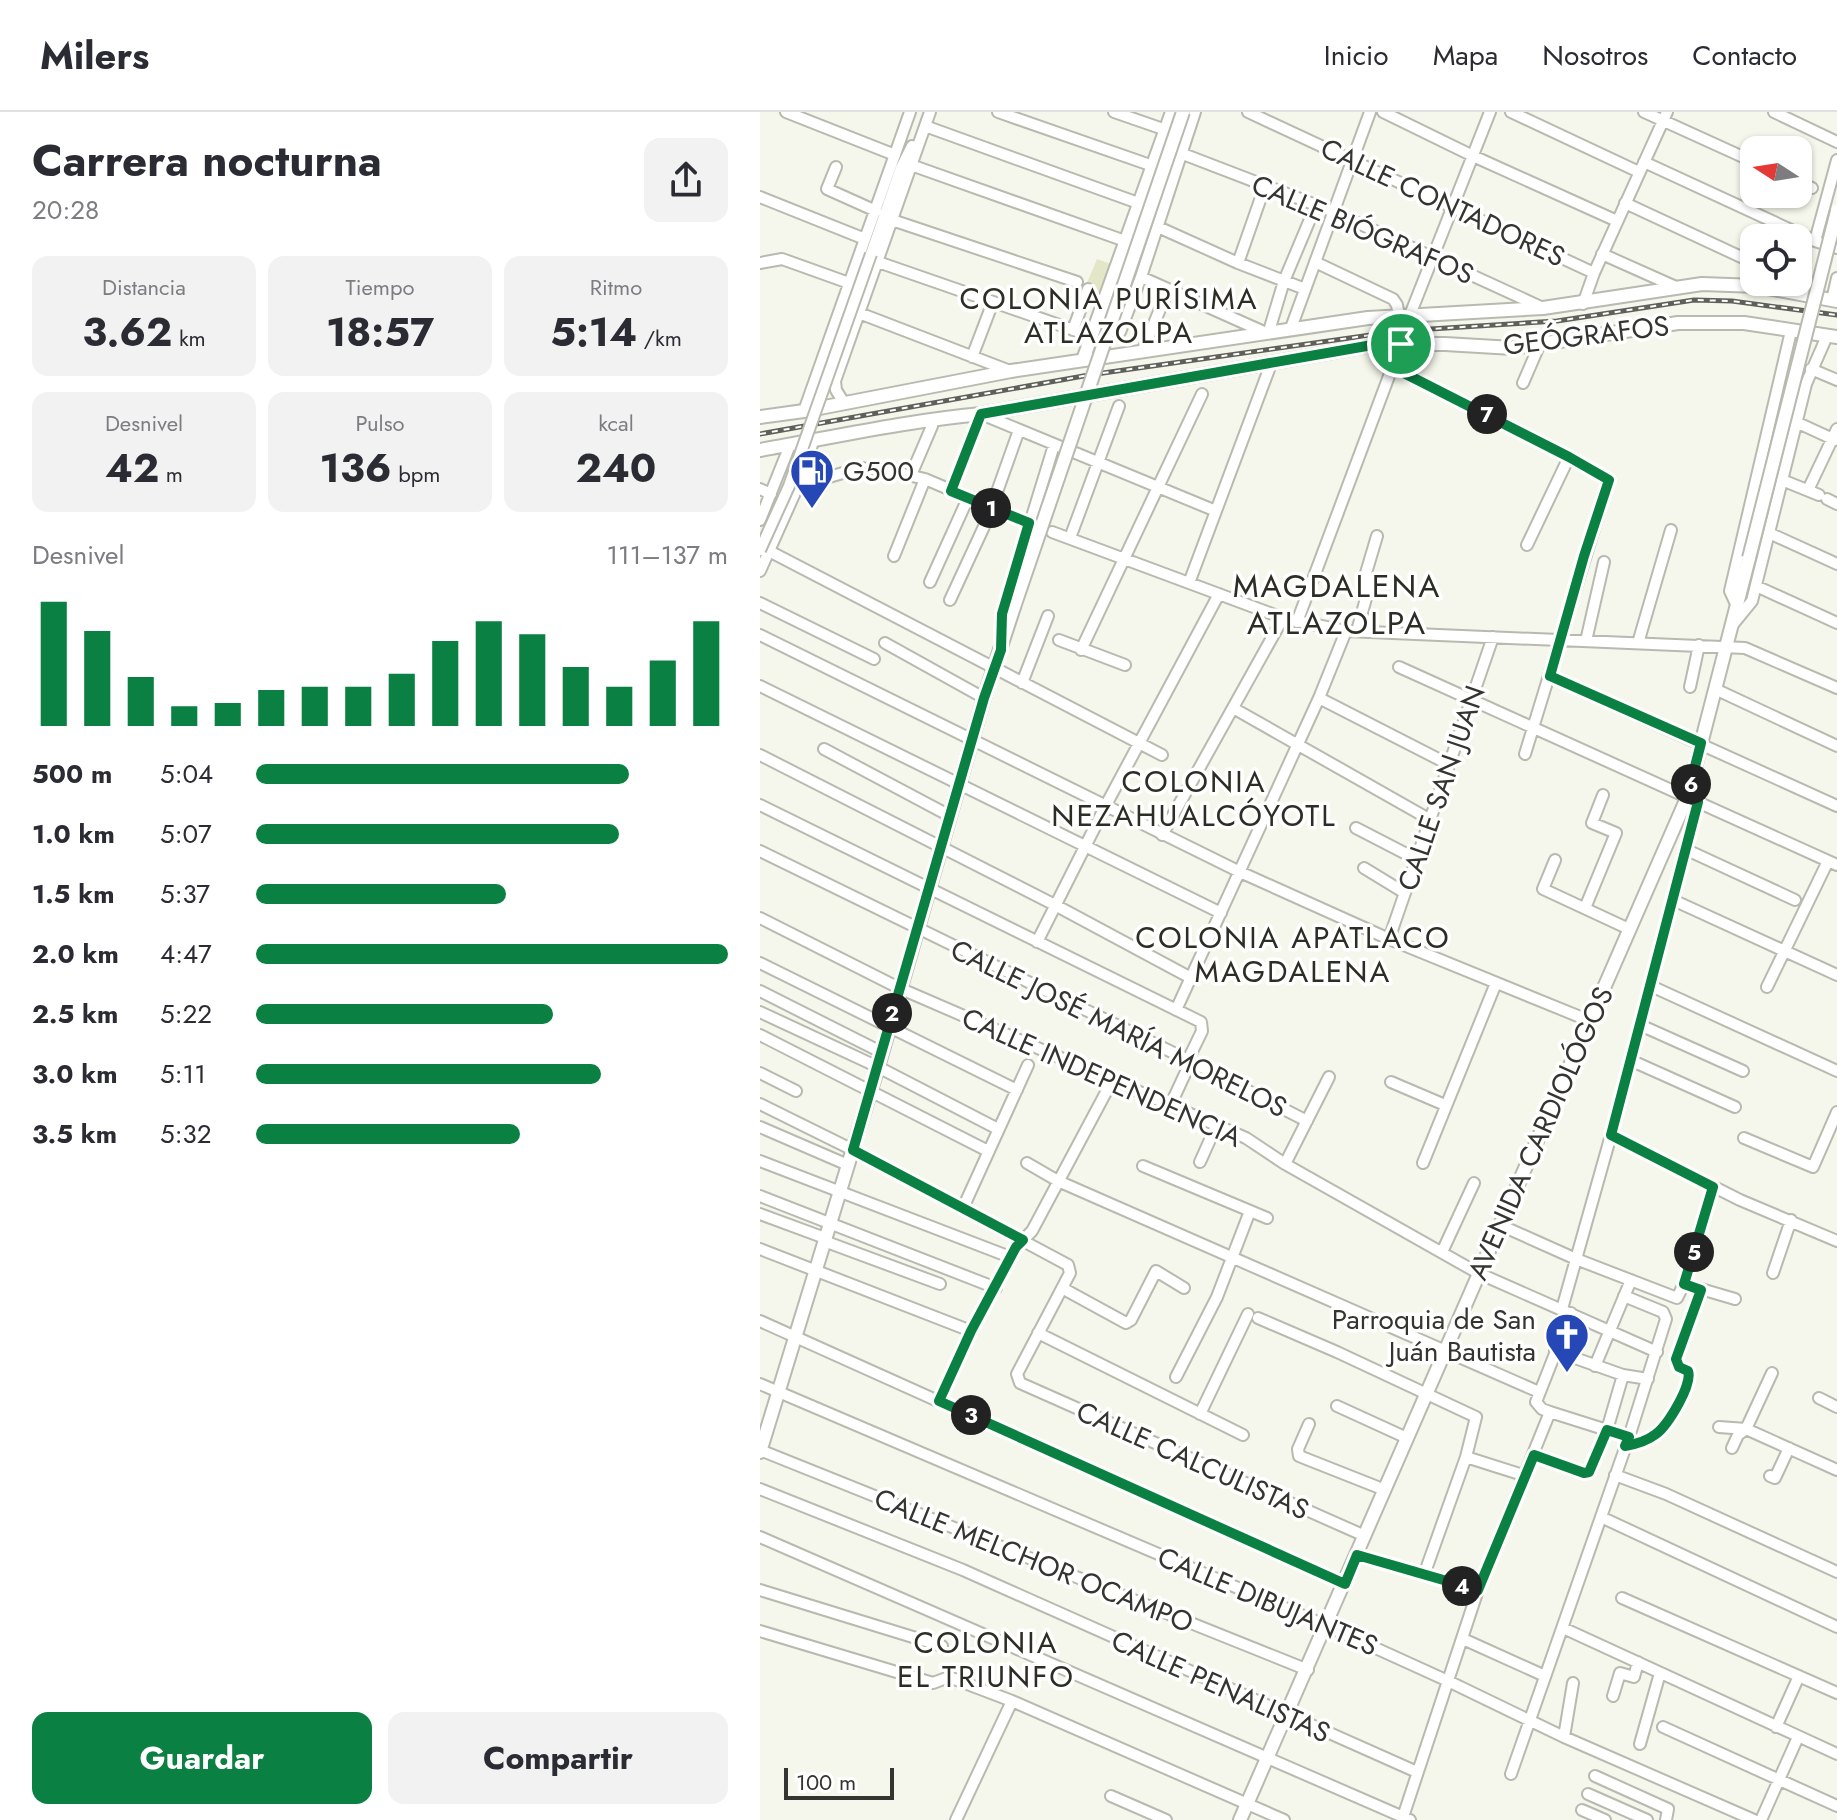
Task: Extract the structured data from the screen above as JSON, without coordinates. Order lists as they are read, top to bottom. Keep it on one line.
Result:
{"streets":{"main road":["GEÓGRAFOS","AVENIDA CARDIOLÓGOS"],"street":["CALLE CONTADORES","CALLE BIÓGRAFOS","CALLE SAN JUAN","CALLE JOSÉ MARÍA MORELOS","CALLE INDEPENDENCIA","CALLE CALCULISTAS","CALLE MELCHOR OCAMPO","CALLE DIBUJANTES","CALLE PENALISTAS"]},"crossings":[["CALLE INDEPENDENCIA","AVENIDA CARDIOLÓGOS"],["AVENIDA CARDIOLÓGOS","CALLE CALCULISTAS"],["AVENIDA CARDIOLÓGOS","CALLE MELCHOR OCAMPO"],["AVENIDA CARDIOLÓGOS","CALLE DIBUJANTES"],["AVENIDA CARDIOLÓGOS","CALLE PENALISTAS"]],"districts":["COLONIA PURÍSIMA ATLAZOLPA","MAGDALENA ATLAZOLPA","COLONIA NEZAHUALCÓYOTL","COLONIA APATLACO MAGDALENA","COLONIA EL TRIUNFO"],"places":{"fuel station":["G500"],"church":["Parroquia de San Juán Bautista"]},"scale_bar":"100 m","north":"left","page":{"header":"Milers","nav":["Inicio","Mapa","Nosotros","Contacto"],"heading":["Carrera nocturna","20:28"],"stats":[["Distancia","3.62 km"],["Tiempo","18:57"],["Ritmo","5:14 /km"],["Desnivel","42 m"],["Pulso","136 bpm"],["kcal","240"]],"pins":["7","1","6","2","5","3","4"],"chart":["Desnivel","111–137 m"],"list":[{"name":"500 m","note":"5:04"},{"name":"1.0 km","note":"5:07"},{"name":"1.5 km","note":"5:37"},{"name":"2.0 km","note":"4:47"},{"name":"2.5 km","note":"5:22"},{"name":"3.0 km","note":"5:11"},{"name":"3.5 km","note":"5:32"}],"buttons":["Guardar","Compartir"],"scale":"100 m"}}
